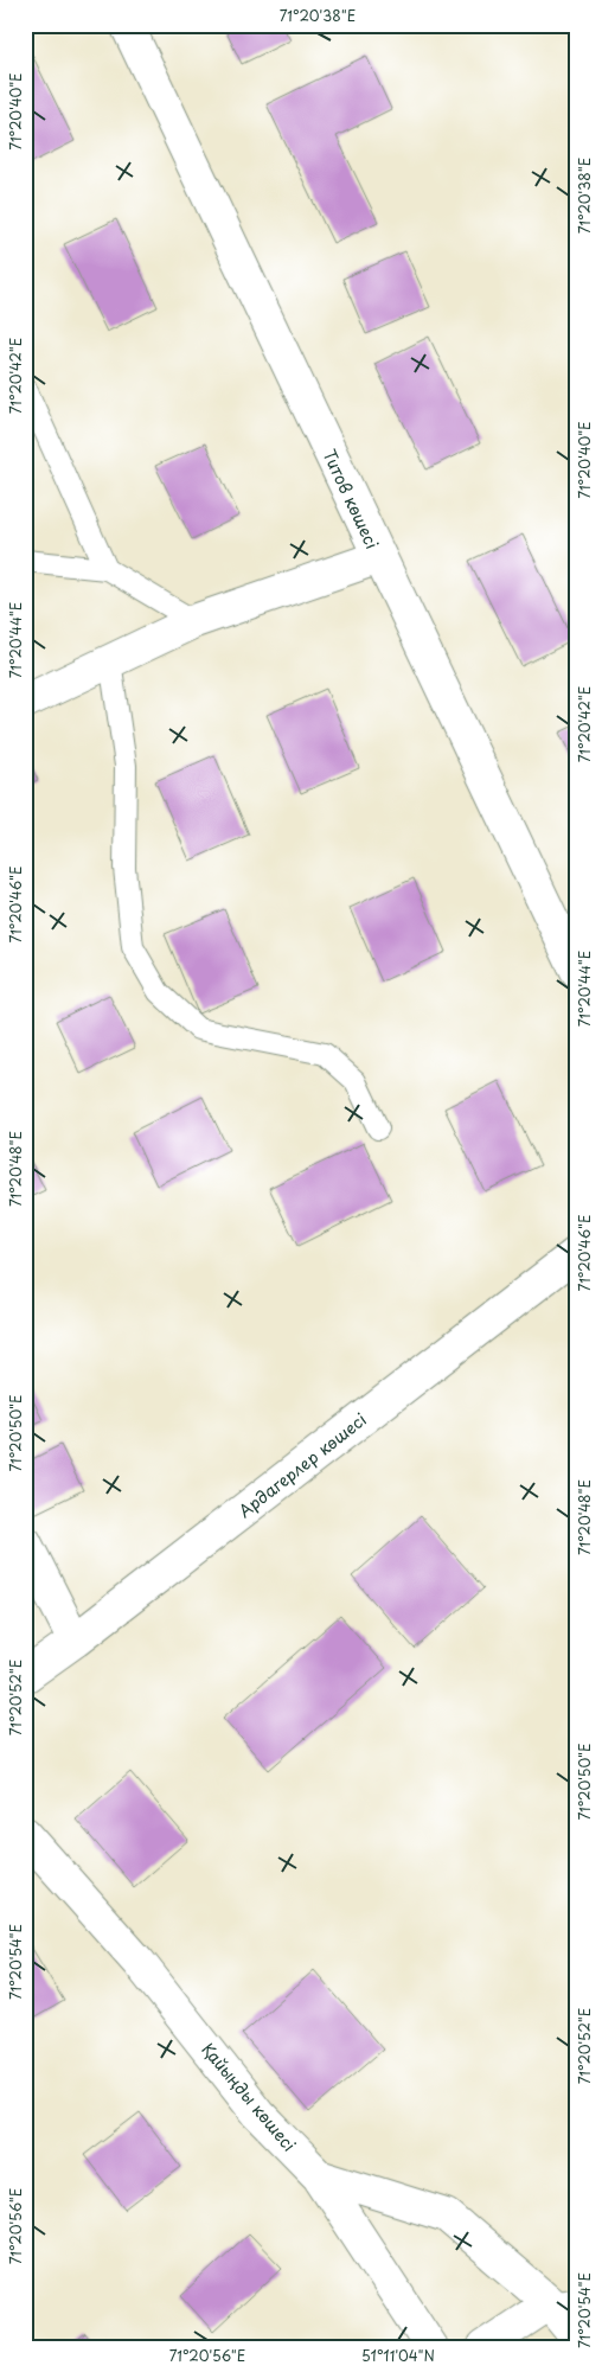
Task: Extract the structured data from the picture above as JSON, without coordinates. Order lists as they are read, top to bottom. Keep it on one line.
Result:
{"streets":{"street":["Титов көшесі","Ардагерлер көшесі","Қайыңды көшесі"]},"coordinates":["71°20'38\"E","71°20'40\"E","71°20'42\"E","71°20'44\"E","71°20'46\"E","71°20'48\"E","71°20'50\"E","71°20'52\"E","71°20'54\"E","71°20'56\"E","51°11'04\"N"]}
